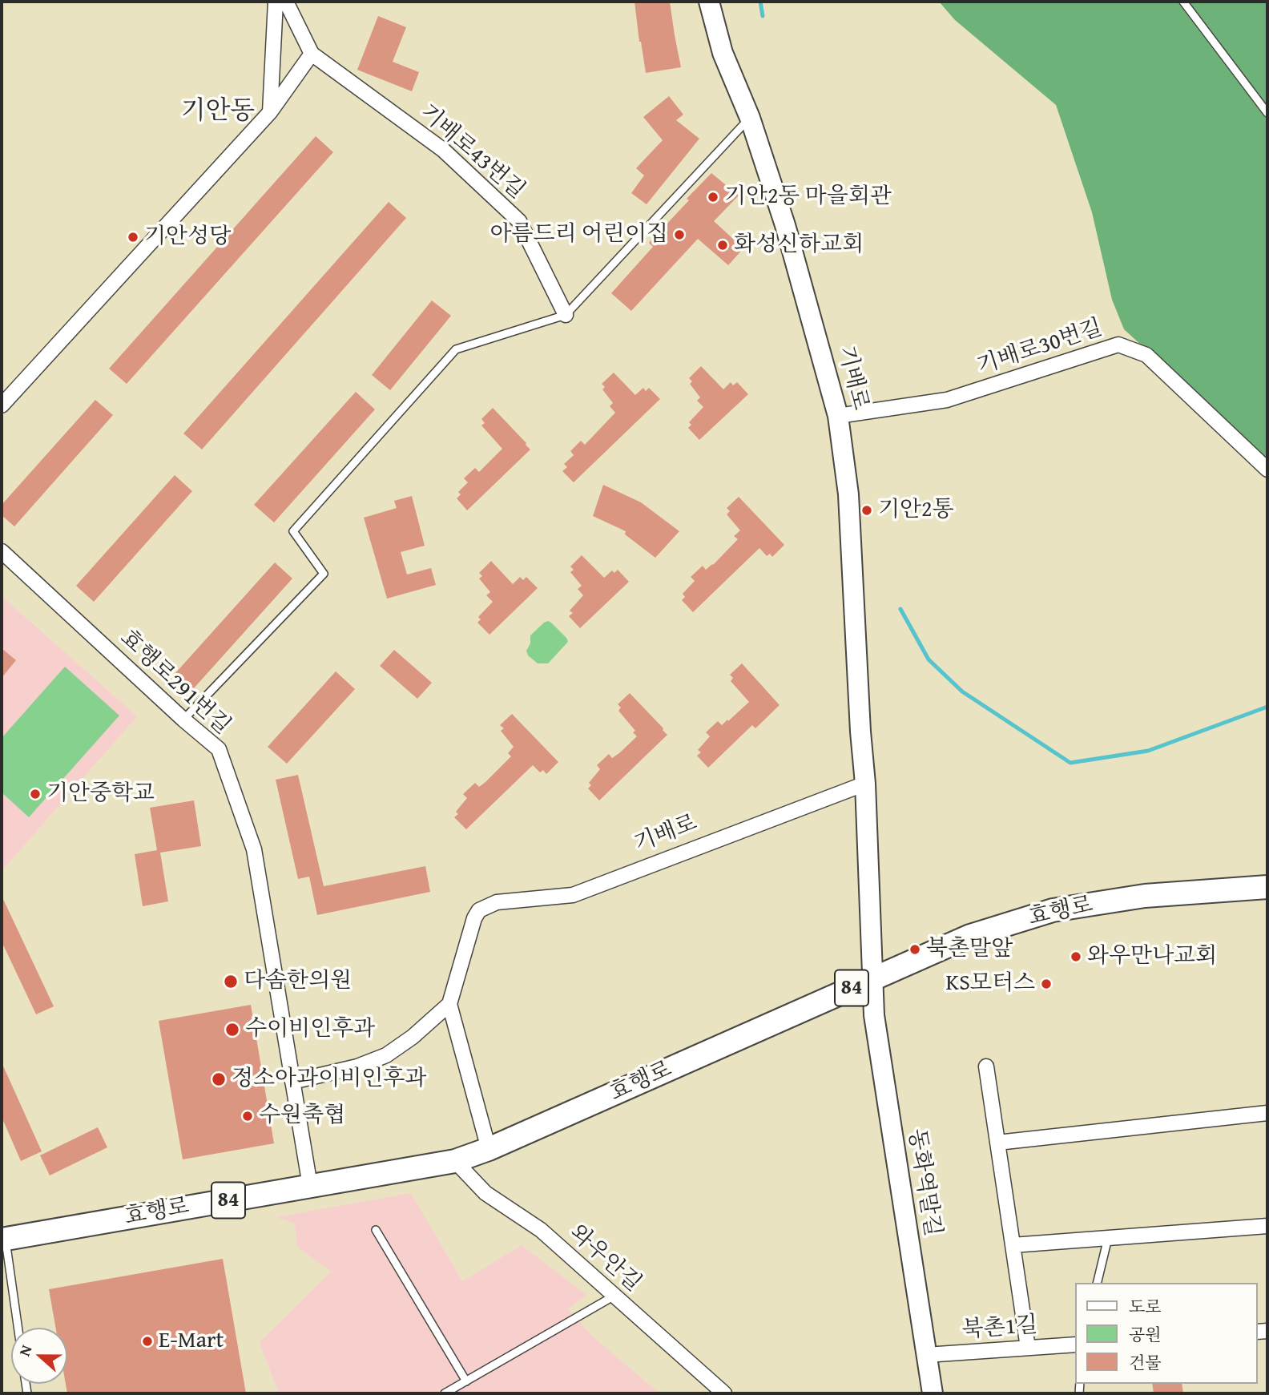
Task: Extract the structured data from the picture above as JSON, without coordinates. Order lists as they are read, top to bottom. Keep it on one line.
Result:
{"streets":{"main road":["효행로","84"],"street":["기배로43번길","기배로30번길","기배로","효행로291번길","동화역말길","와우안길","북촌1길"]},"crossings":[["기배로30번길","기배로"],["기배로","효행로"],["기배로","동화역말길"],["효행로291번길","효행로"],["효행로","동화역말길"],["효행로","와우안길"],["동화역말길","북촌1길"]],"districts":["기안동"],"places":["기안2동 마을회관","아름드리 어린이집","기안성당","화성신하교회","기안2통","기안중학교","북촌말앞","와우만나교회","다솜한의원","KS모터스","수이비인후과","정소아과이비인후과","수원축협","E-Mart"],"legend":["도로","공원","건물"],"north":"left"}
